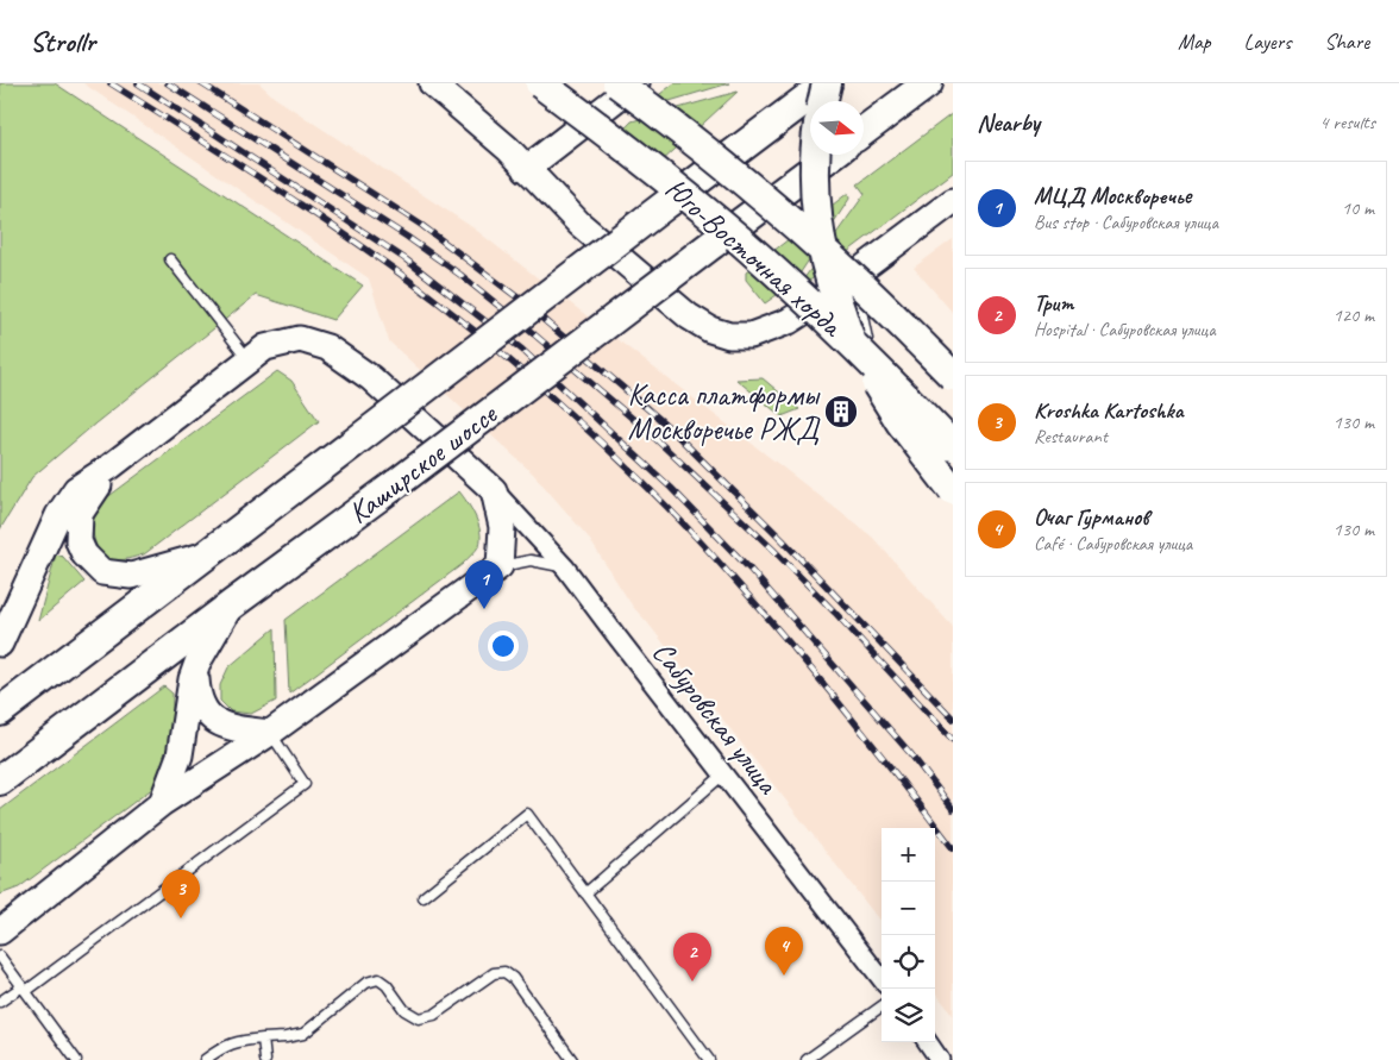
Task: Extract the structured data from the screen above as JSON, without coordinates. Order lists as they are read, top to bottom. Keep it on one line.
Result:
{"streets":{"main road":["Юго-Восточная хорда","Каширское шоссе"],"street":["Сабуровская улица"]},"places":{"building":["Касса платформы Москворечье РЖД"]},"north":"right","page":{"header":"Strollr","nav":["Map","Layers","Share"],"heading":["Nearby","4 results"],"list":[{"mark":"1","name":"МЦД Москворечье","note":"Bus stop · Сабуровская улица","value":"10 m"},{"mark":"2","name":"Трит","note":"Hospital · Сабуровская улица","value":"120 m"},{"mark":"3","name":"Kroshka Kartoshka","note":"Restaurant","value":"130 m"},{"mark":"4","name":"Очаг Гурманов","note":"Café · Сабуровская улица","value":"130 m"}],"pins":["1","3","4","2"],"map_buttons":["+","−"]}}
